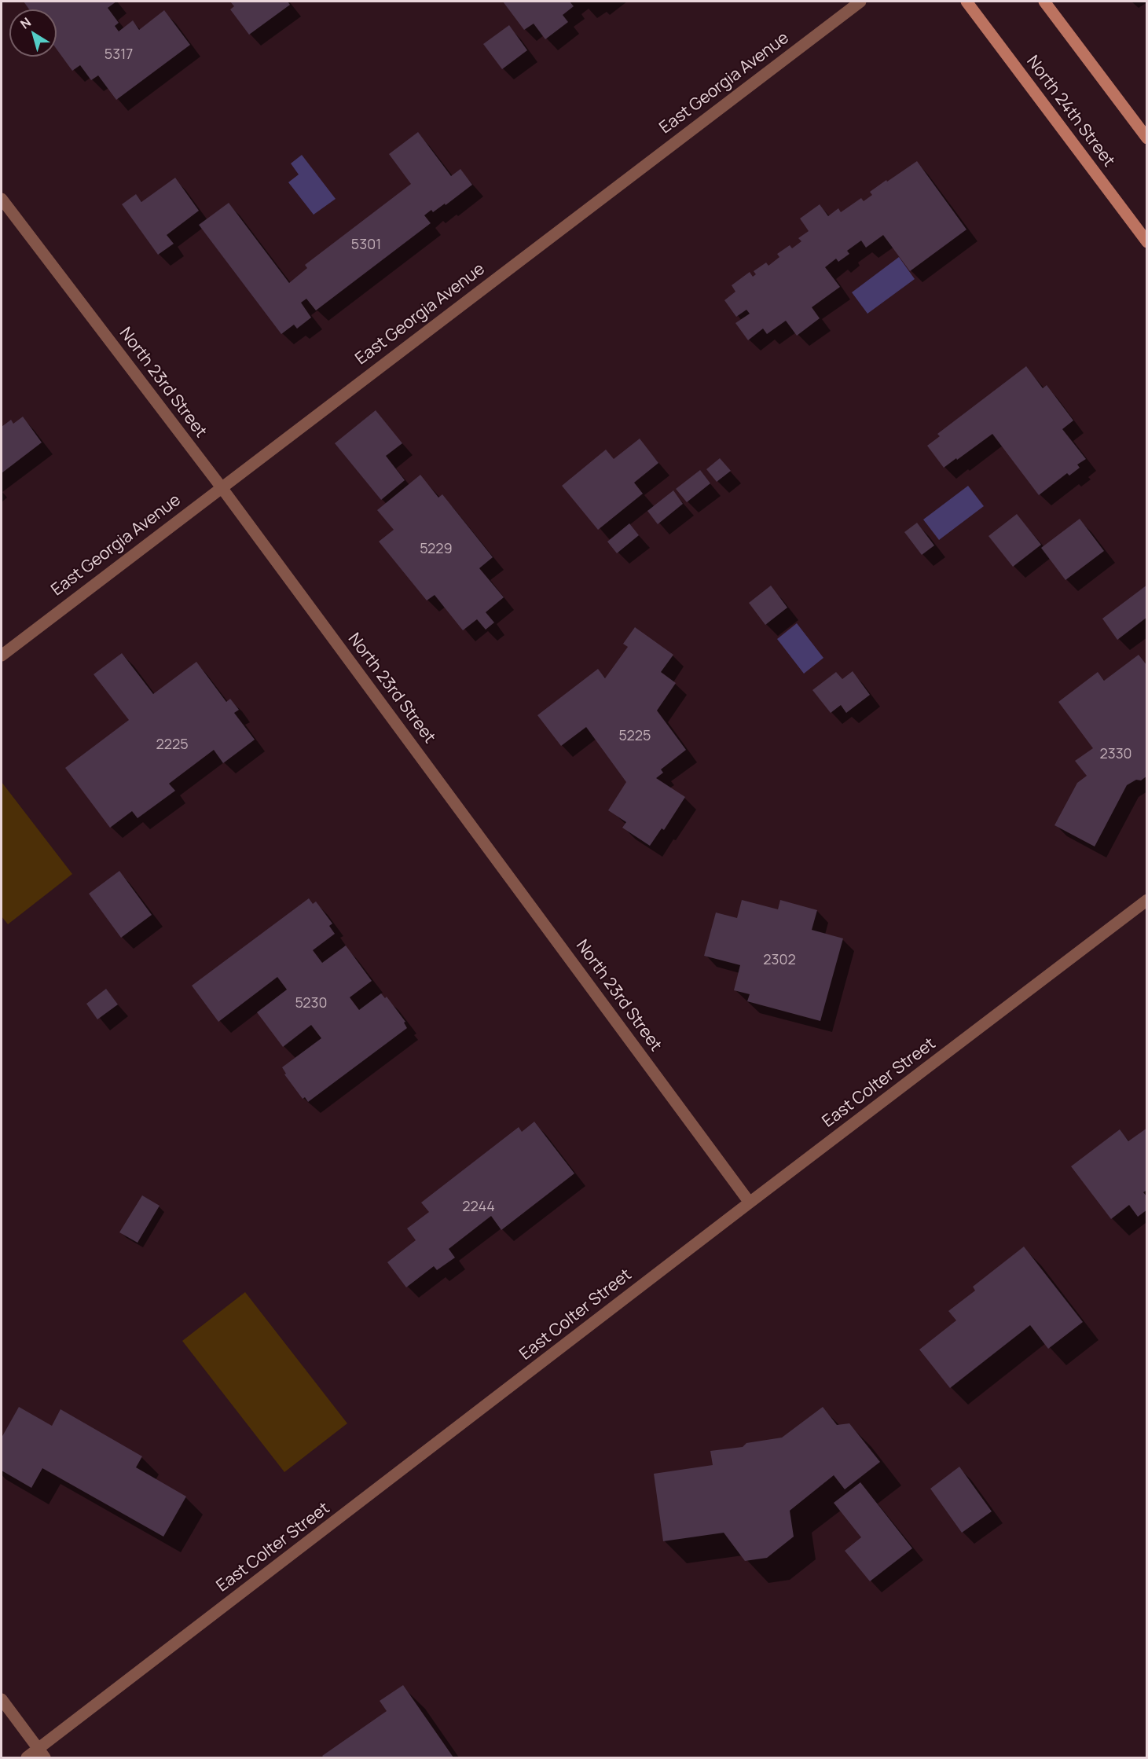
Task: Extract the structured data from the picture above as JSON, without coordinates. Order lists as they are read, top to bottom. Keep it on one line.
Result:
{"streets":{"main road":["North 24th Street"],"street":["East Georgia Avenue","North 23rd Street","East Colter Street"]},"crossings":[["East Georgia Avenue","North 23rd Street"],["North 23rd Street","East Colter Street"]],"house_numbers":["5317","5301","5229","5225","2225","2330","2302","5230","2244"],"north":"top left"}
